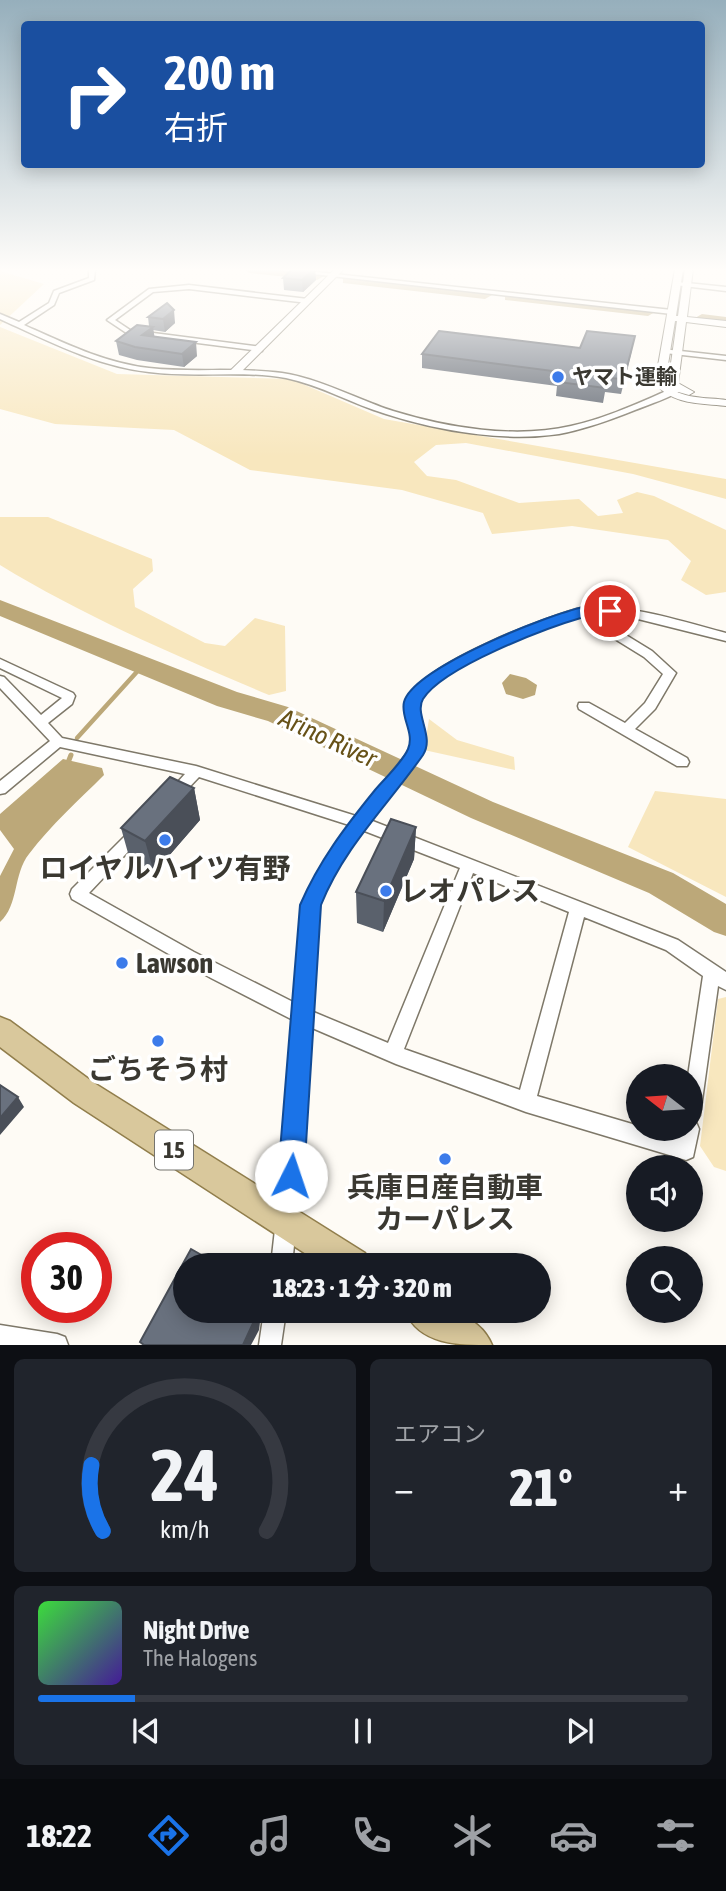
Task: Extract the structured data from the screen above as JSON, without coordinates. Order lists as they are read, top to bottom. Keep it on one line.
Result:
{"streets":{"main road":["15"]},"water":["Arino River"],"places":["ヤマト運輸","ロイヤルハイツ有野","レオパレス","Lawson","ごちそう村","兵庫日産自動車 カーパレス"],"north":"left","page":{"turn":["200 m","右折"],"limit":"30","trip":"18:23 · 1 分 · 320 m","tile":"エアコン","heat":["−","21°","+"],"song":["Night Drive","The Halogens"],"tabs":"18:22","gauge":["24","km/h"]}}
